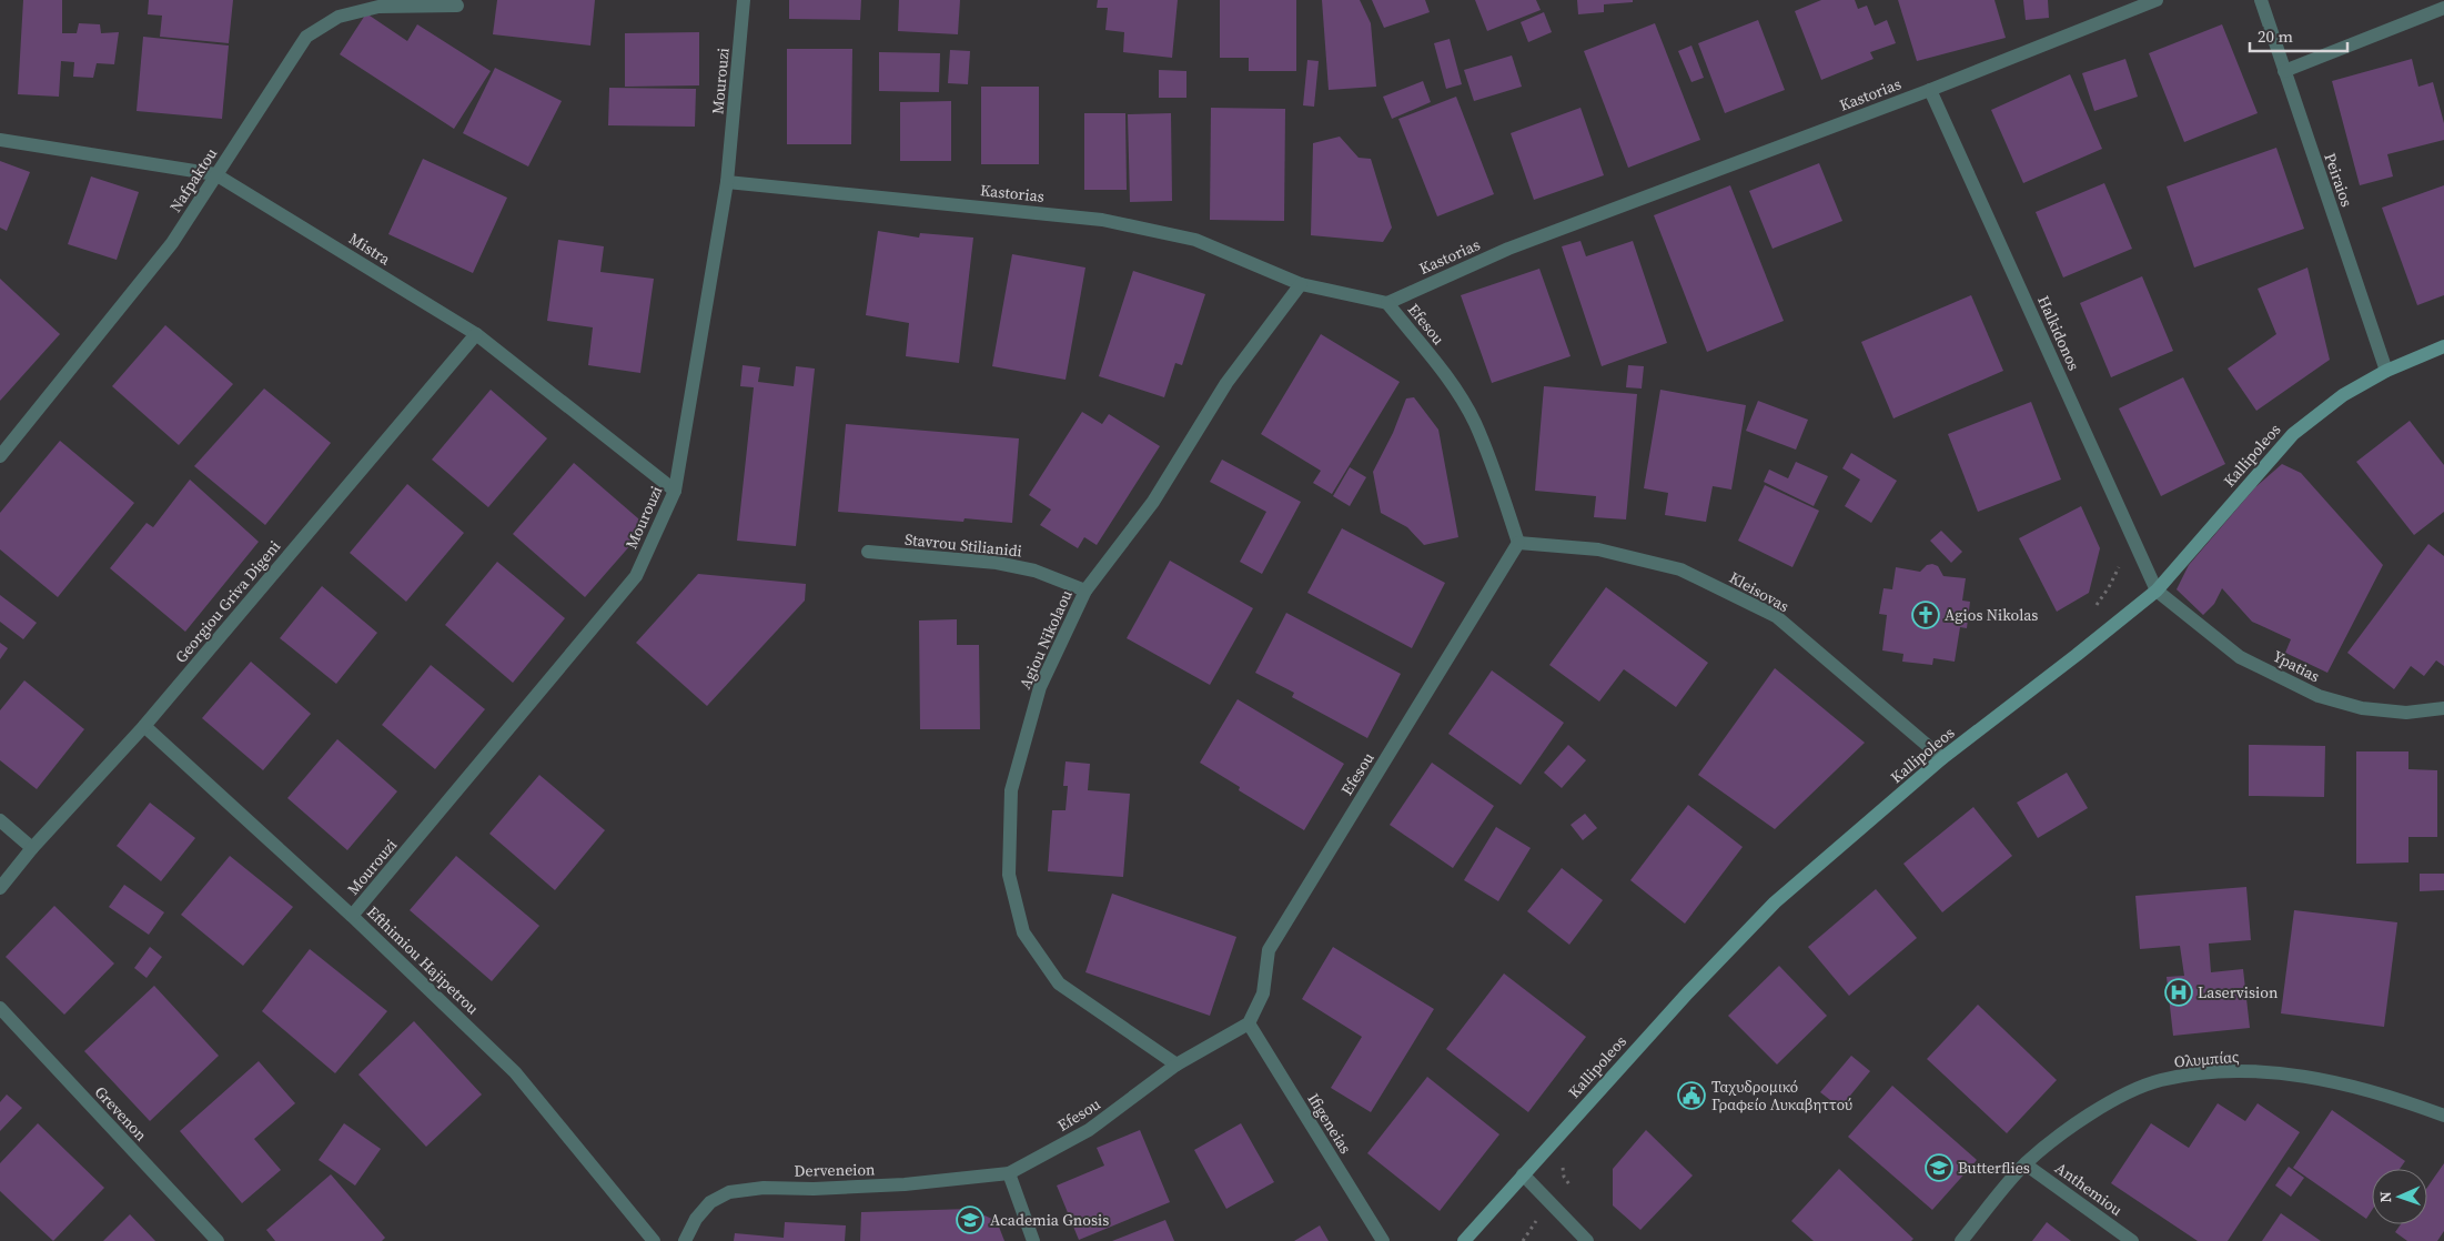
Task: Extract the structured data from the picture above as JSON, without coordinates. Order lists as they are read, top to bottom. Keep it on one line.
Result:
{"streets":{"main road":["Kallipoleos"],"street":["Mourouzi","Kastorias","Nafpaktou","Peiraios","Mistra","Efesou","Halkidonos","Stavrou Stilianidi","Kleisovas","Georgiou Griva Digeni","Agiou Nikolaou","Ypatias","Efthimiou Hajipetrou","Ολυμπίας","Grevenon","Ifigeneias","Derveneion","Anthemiou"]},"crossings":[["Mourouzi","Kastorias"],["Mourouzi","Mistra"],["Mourouzi","Efthimiou Hajipetrou"],["Kastorias","Efesou"],["Kastorias","Halkidonos"],["Kastorias","Agiou Nikolaou"],["Nafpaktou","Mistra"],["Peiraios","Kallipoleos"],["Mistra","Georgiou Griva Digeni"],["Efesou","Kleisovas"],["Efesou","Agiou Nikolaou"],["Efesou","Ifigeneias"],["Efesou","Derveneion"],["Halkidonos","Kallipoleos"],["Halkidonos","Ypatias"],["Kallipoleos","Kleisovas"],["Kallipoleos","Ypatias"],["Stavrou Stilianidi","Agiou Nikolaou"],["Georgiou Griva Digeni","Efthimiou Hajipetrou"],["Ολυμπίας","Anthemiou"]],"places":{"church":["Agios Nikolas"],"hospital":["Laservision"],"public building":["Ταχυδρομικό Γραφείο Λυκαβηττού"],"school or university":["Butterflies","Academia Gnosis"]},"scale_bar":"20 m","north":"left"}
